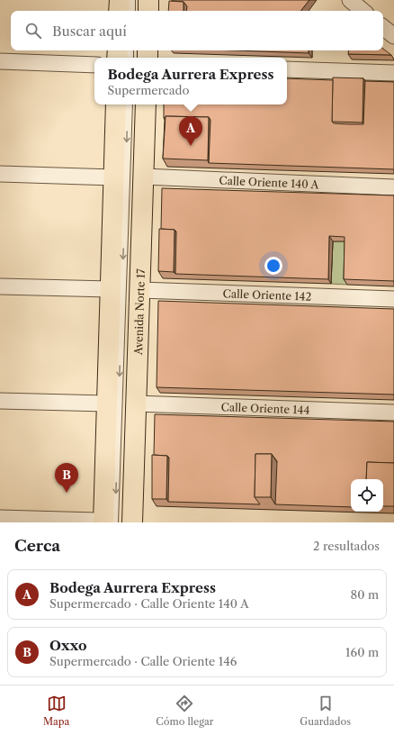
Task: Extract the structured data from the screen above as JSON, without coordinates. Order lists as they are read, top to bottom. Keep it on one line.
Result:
{"streets":{"main road":["Avenida Norte 17"],"street":["Calle Oriente 140 A","Calle Oriente 142","Calle Oriente 144"]},"crossings":[["Calle Oriente 140 A","Avenida Norte 17"],["Calle Oriente 142","Avenida Norte 17"],["Avenida Norte 17","Calle Oriente 144"]],"page":{"search":"Buscar aquí","popup":["Bodega Aurrera Express","Supermercado"],"pins":["A","B"],"heading":["Cerca","2 resultados"],"list":[{"mark":"A","name":"Bodega Aurrera Express","note":"Supermercado · Calle Oriente 140 A","value":"80 m"},{"mark":"B","name":"Oxxo","note":"Supermercado · Calle Oriente 146","value":"160 m"}],"nav":["Mapa","Cómo llegar","Guardados"]}}
